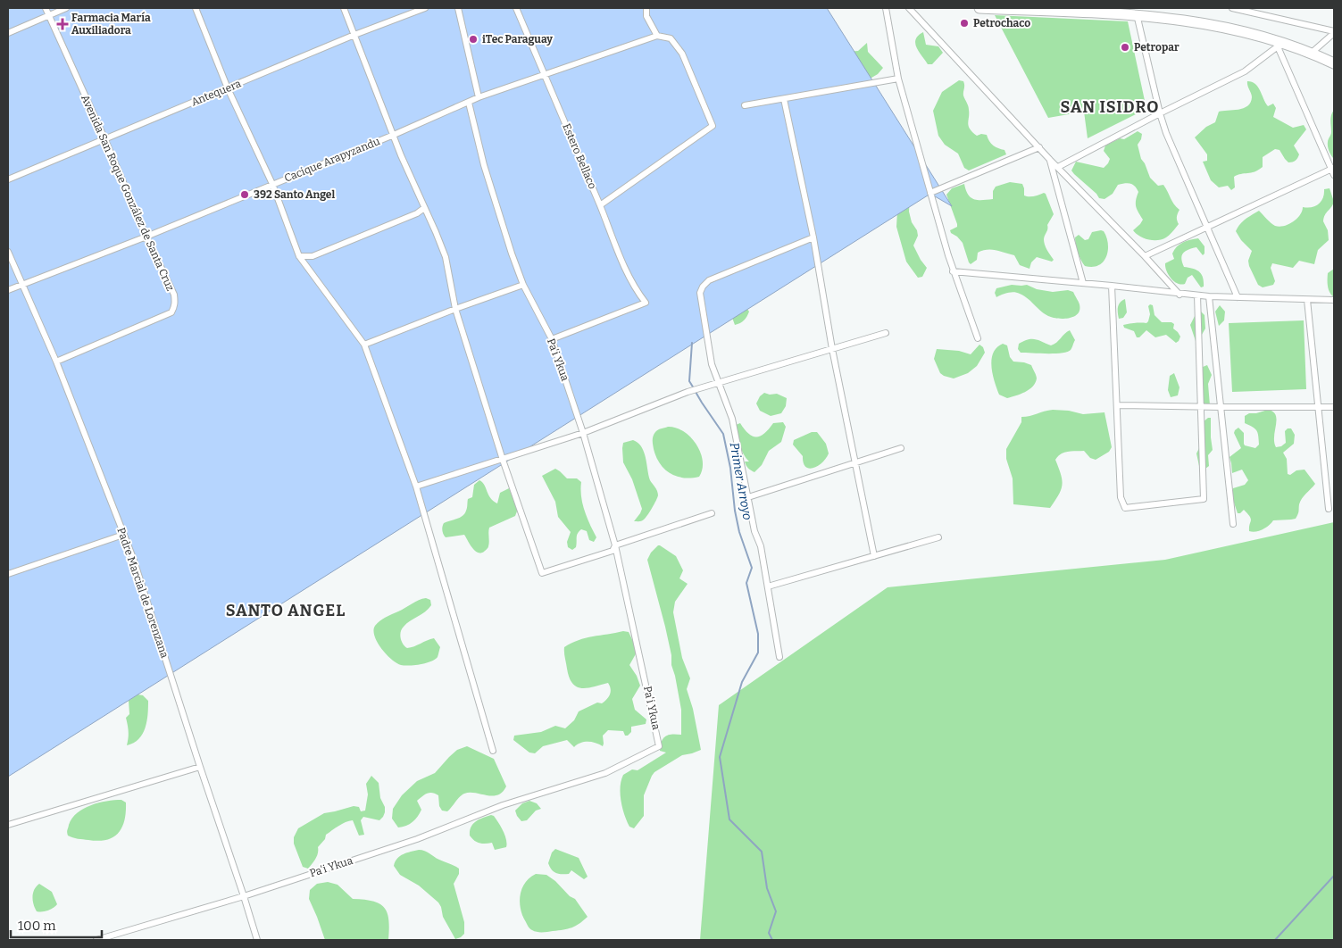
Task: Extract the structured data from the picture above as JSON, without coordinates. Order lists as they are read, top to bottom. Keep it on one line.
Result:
{"streets":{"street":["Antequera","Estero Bellaco","Cacique Arapyzandu","Avenida San Roque González de Santa Cruz","Pa'i Ykua","Padre Marcial de Lorenzana"]},"crossings":[["Antequera","Avenida San Roque González de Santa Cruz"],["Estero Bellaco","Cacique Arapyzandu"],["Estero Bellaco","Pa'i Ykua"],["Cacique Arapyzandu","Avenida San Roque González de Santa Cruz"],["Cacique Arapyzandu","Pa'i Ykua"],["Cacique Arapyzandu","Padre Marcial de Lorenzana"],["Avenida San Roque González de Santa Cruz","Padre Marcial de Lorenzana"],["Pa'i Ykua","Padre Marcial de Lorenzana"]],"districts":["SAN ISIDRO","SANTO ANGEL"],"water":["Primer Arroyo"],"places":{"other":["Petrochaco","iTec Paraguay","Petropar","392 Santo Angel"],"health":["Farmacia María Auxiliadora"]},"scale_bar":"100 m"}
